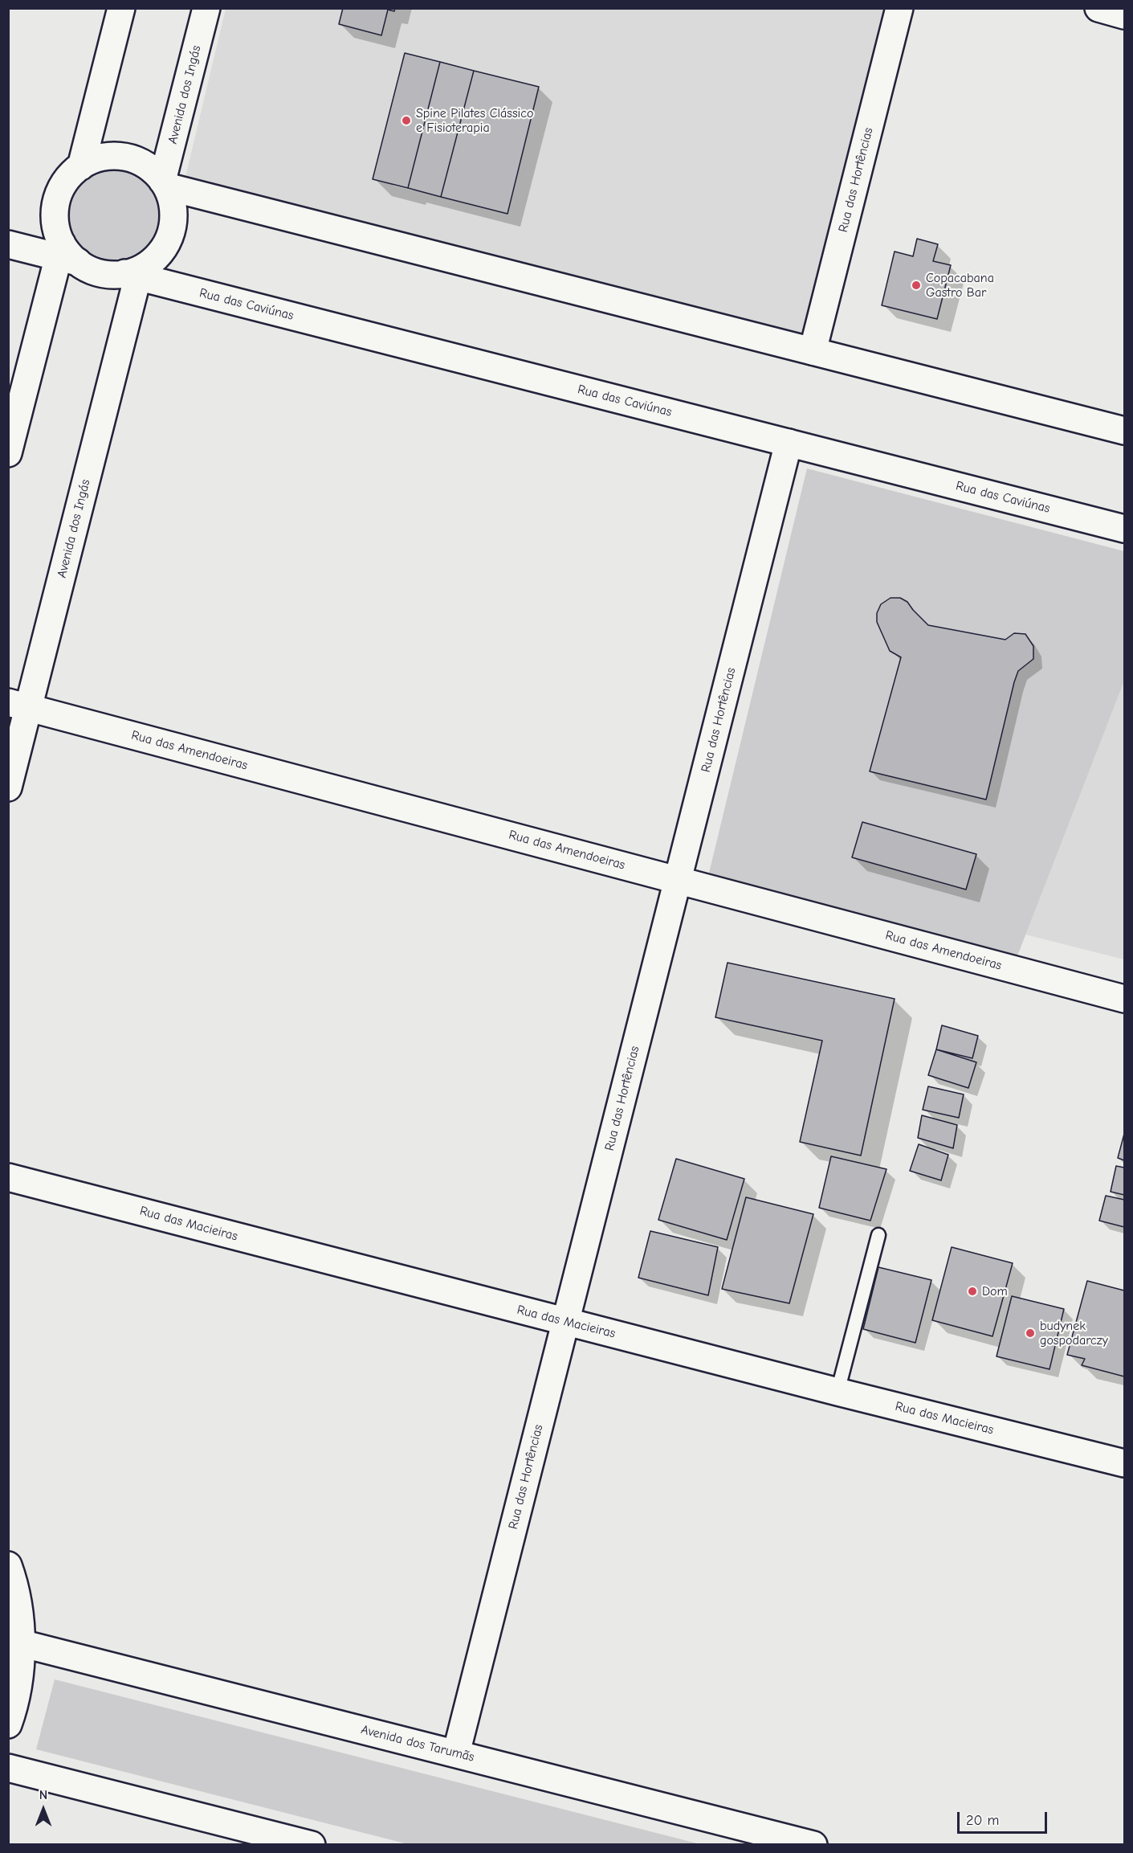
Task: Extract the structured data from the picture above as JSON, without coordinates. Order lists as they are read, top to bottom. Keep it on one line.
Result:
{"streets":{"street":["Avenida dos Ingás","Rua das Hortências","Rua das Caviúnas","Rua das Amendoeiras","Rua das Macieiras","Avenida dos Tarumãs"]},"crossings":[["Avenida dos Ingás","Rua das Caviúnas"],["Avenida dos Ingás","Rua das Amendoeiras"],["Rua das Hortências","Rua das Caviúnas"],["Rua das Hortências","Rua das Amendoeiras"],["Rua das Hortências","Rua das Macieiras"],["Rua das Hortências","Avenida dos Tarumãs"]],"places":["Spine Pilates Clássico e Fisioterapia","Copacabana Gastro Bar","Dom","budynek gospodarczy"],"scale_bar":"20 m","north":"top"}
